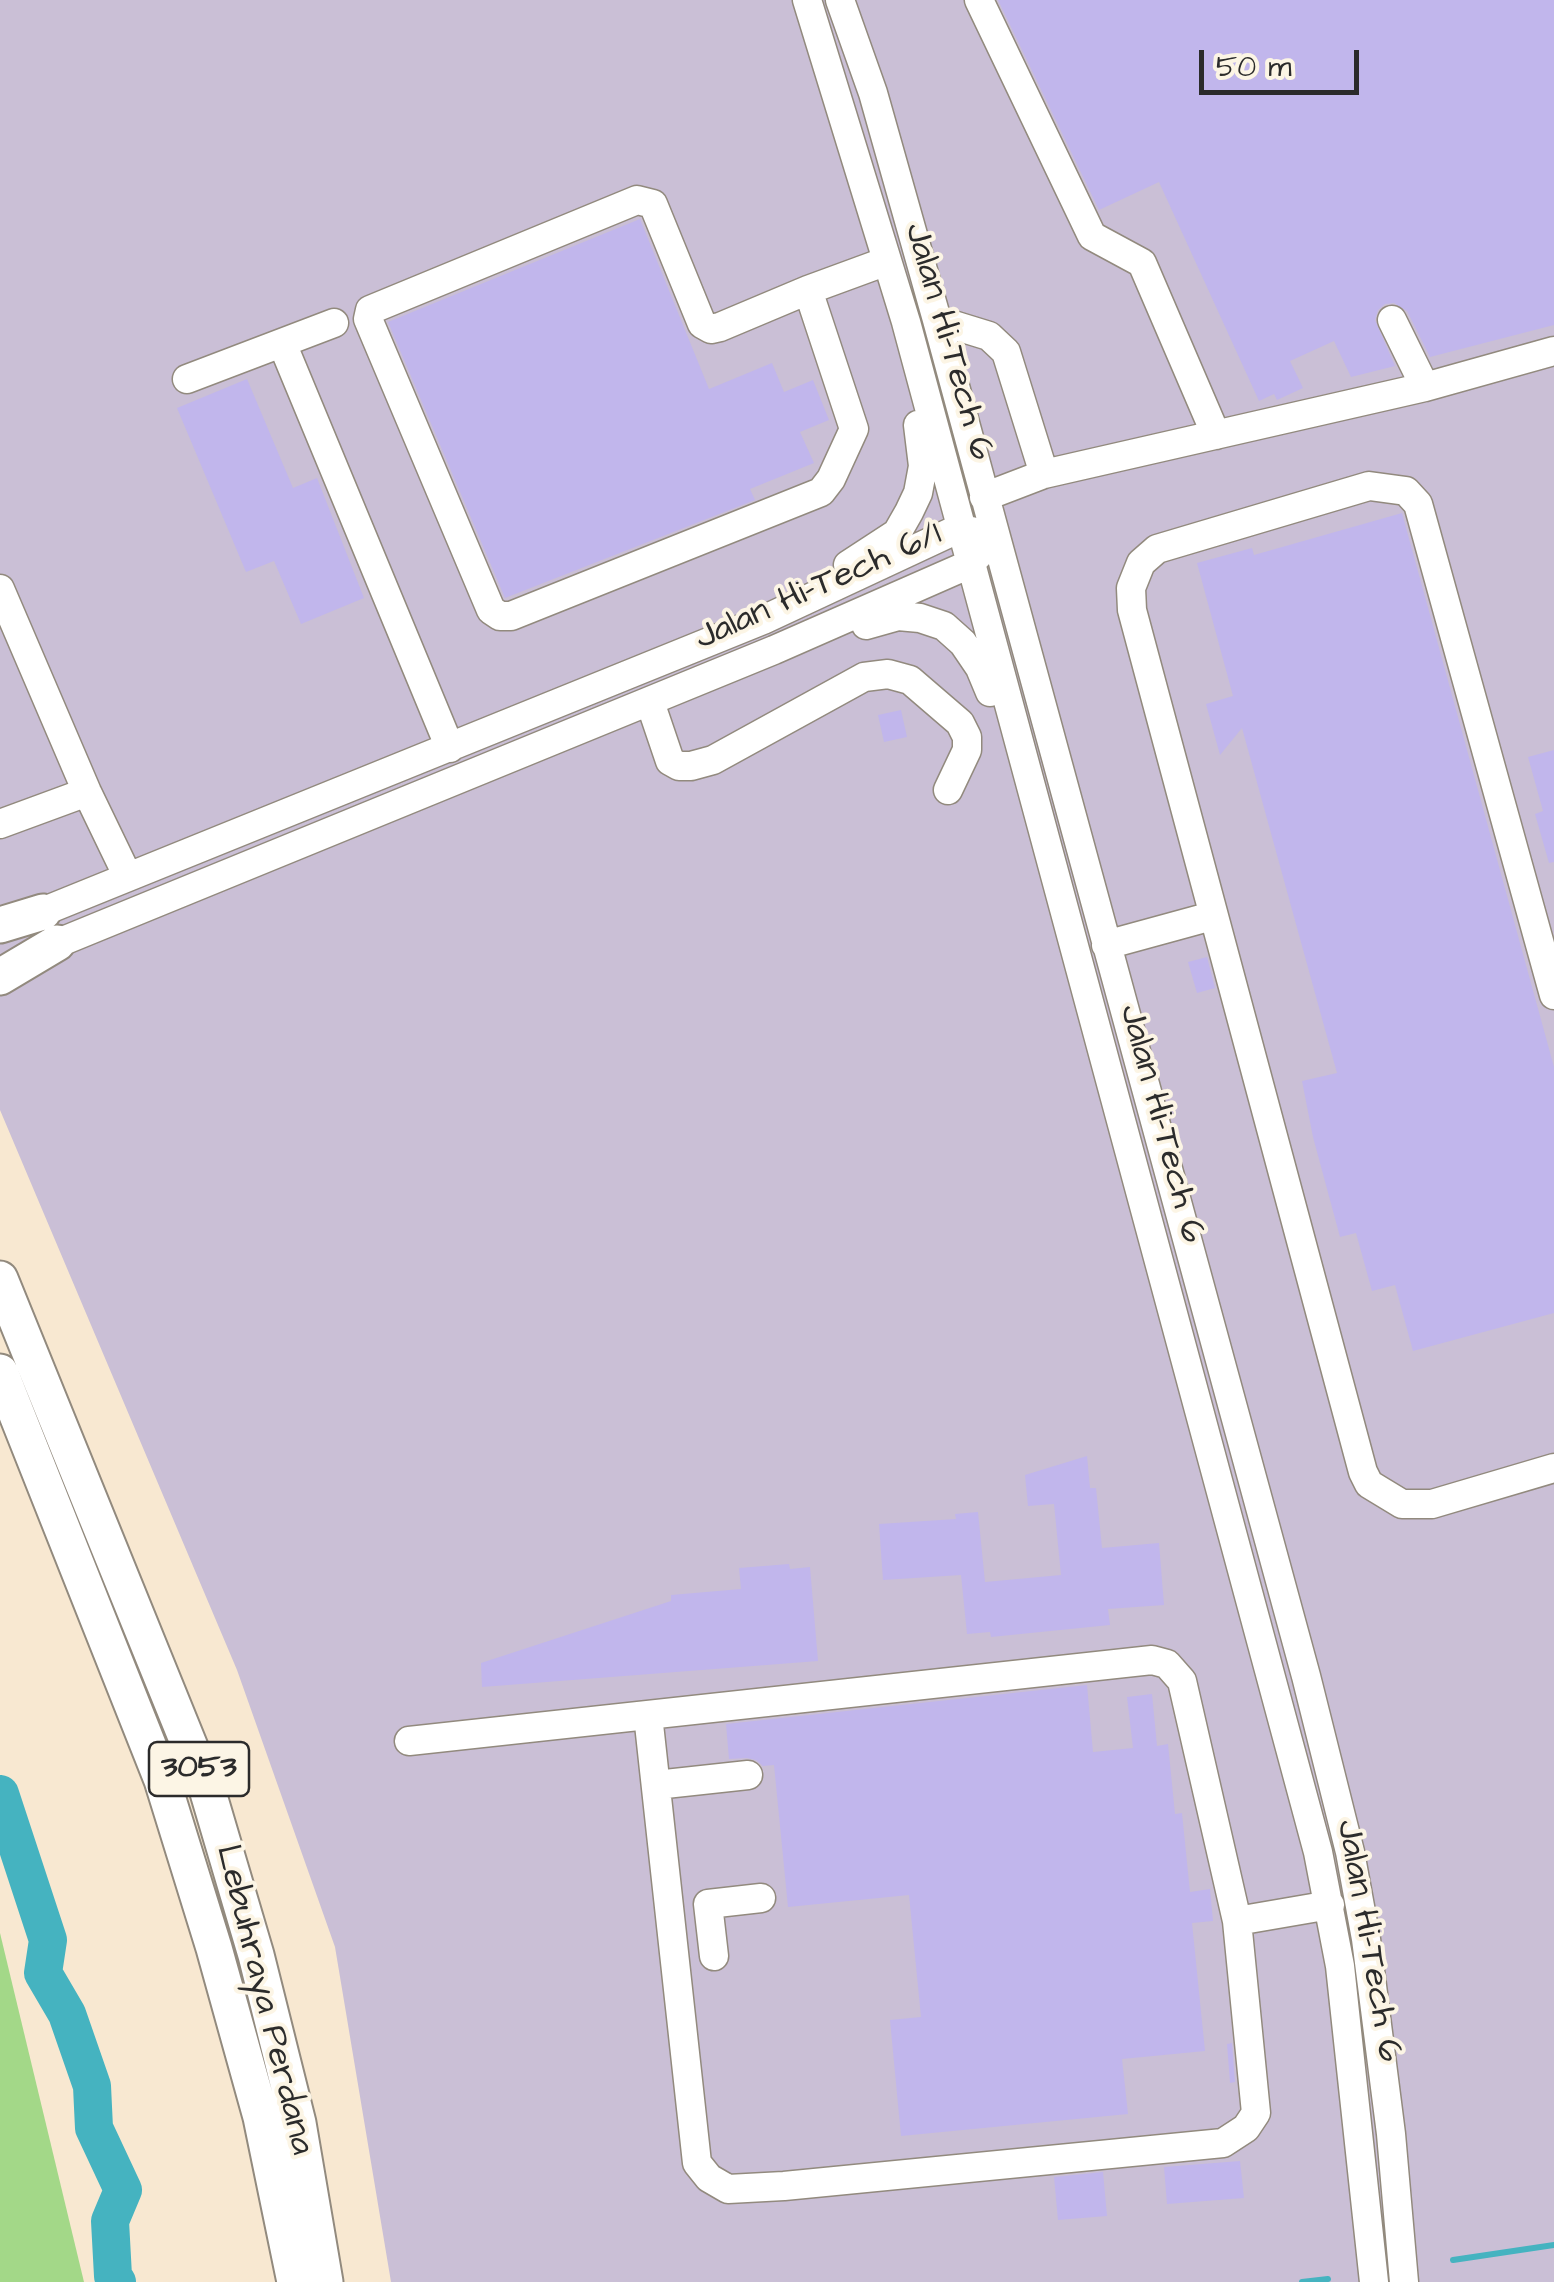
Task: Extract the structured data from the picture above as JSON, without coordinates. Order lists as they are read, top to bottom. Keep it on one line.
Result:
{"streets":{"main road":["3053","Lebuhraya Perdana"],"street":["Jalan Hi-Tech 6","Jalan Hi-Tech 6/1"]},"crossings":[["Jalan Hi-Tech 6","Jalan Hi-Tech 6/1"]],"scale_bar":"50 m"}
